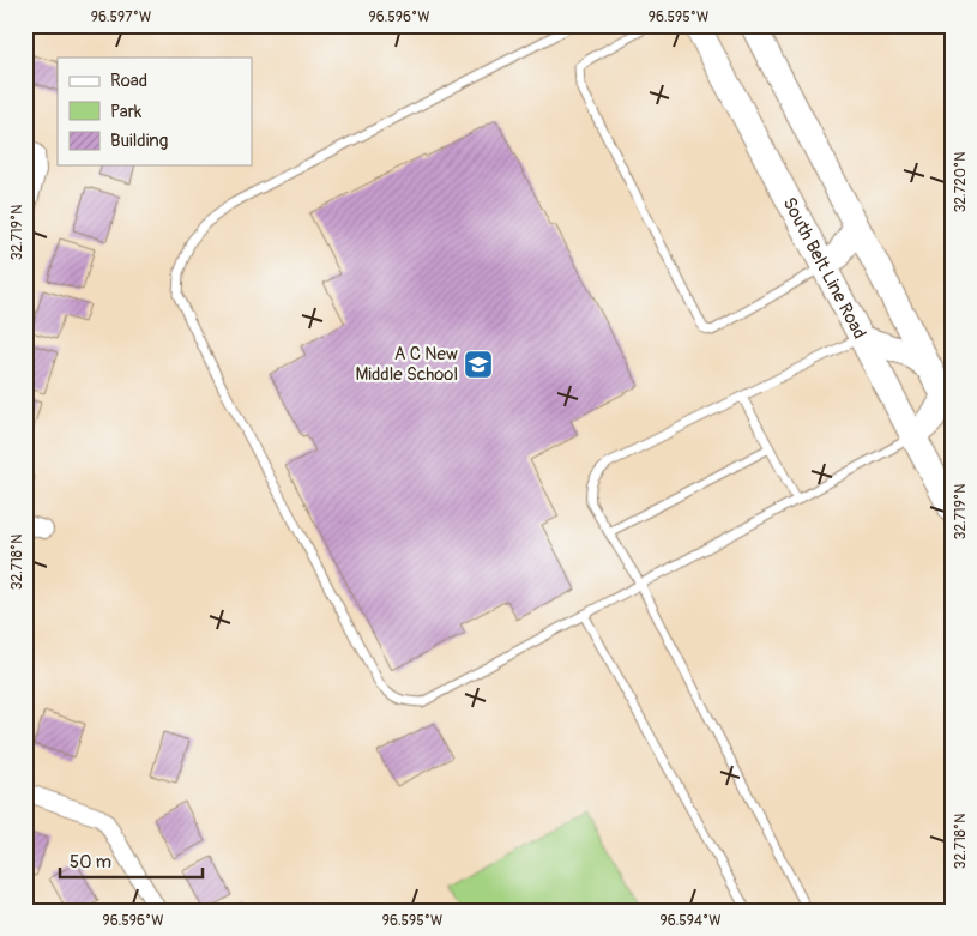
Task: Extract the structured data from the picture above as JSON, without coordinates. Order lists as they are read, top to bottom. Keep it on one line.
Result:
{"streets":{"main road":["South Belt Line Road"]},"places":{"school or university":["A C New Middle School"]},"legend":["Road","Park","Building"],"scale_bar":"50 m","coordinates":["96.597°W","96.596°W","96.595°W","32.720°N","32.719°N","32.718°N","96.594°W"]}
